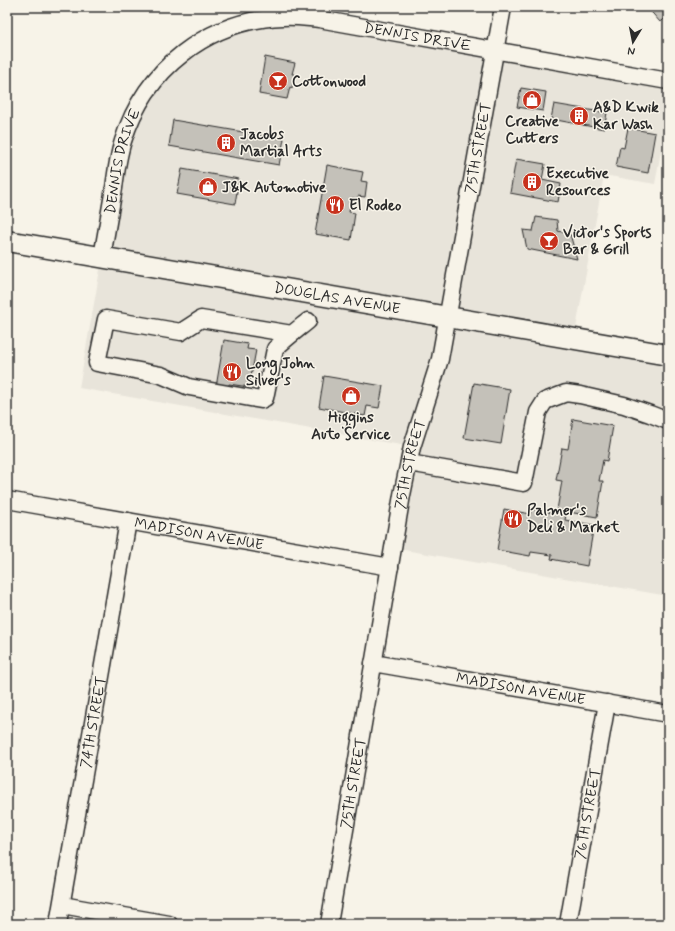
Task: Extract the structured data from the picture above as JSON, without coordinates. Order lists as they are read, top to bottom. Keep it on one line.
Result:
{"streets":{"main road":["DOUGLAS AVENUE"],"street":["DENNIS DRIVE","75TH STREET","MADISON AVENUE","74TH STREET","76TH STREET"]},"crossings":[["DENNIS DRIVE","75TH STREET"],["DENNIS DRIVE","DOUGLAS AVENUE"],["75TH STREET","DOUGLAS AVENUE"],["75TH STREET","MADISON AVENUE"],["MADISON AVENUE","74TH STREET"],["MADISON AVENUE","76TH STREET"]],"places":{"bar":["Cottonwood","Victor's Sports Bar & Grill"],"shop":["Creative Cutters","J&K Automotive","Higgins Auto Service"],"building":["A&D Kwik Kar Wash","Jacobs Martial Arts","Executive Resources"],"restaurant":["El Rodeo","Long John Silver's","Palmer's Deli & Market"]},"north":"bottom"}
